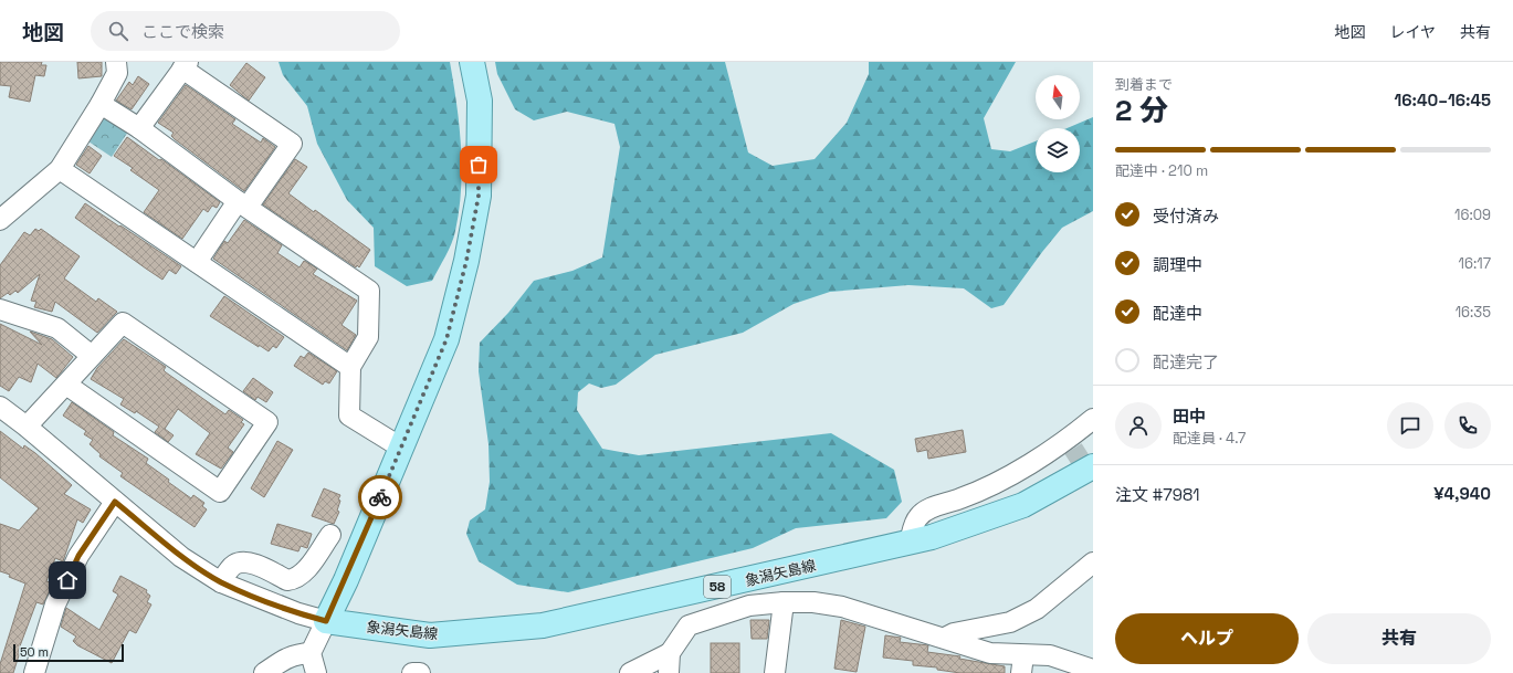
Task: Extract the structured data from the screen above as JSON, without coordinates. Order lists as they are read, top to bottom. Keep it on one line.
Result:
{"streets":{"main road":["象潟矢島線","58"]},"scale_bar":"50 m","north":"top","page":{"header":"地図","search":"ここで検索","nav":["地図","レイヤ","共有"],"heading":["2 分","到着まで","16:40–16:45"],"panel":["田中","配達員 · 4.7","注文 #7981","¥4,940"],"bar":"配達中 · 210 m","list":[["受付済み","16:09"],["調理中","16:17"],["配達中","16:35"],"配達完了"],"buttons":["ヘルプ","共有"],"scale":"50 m"}}
